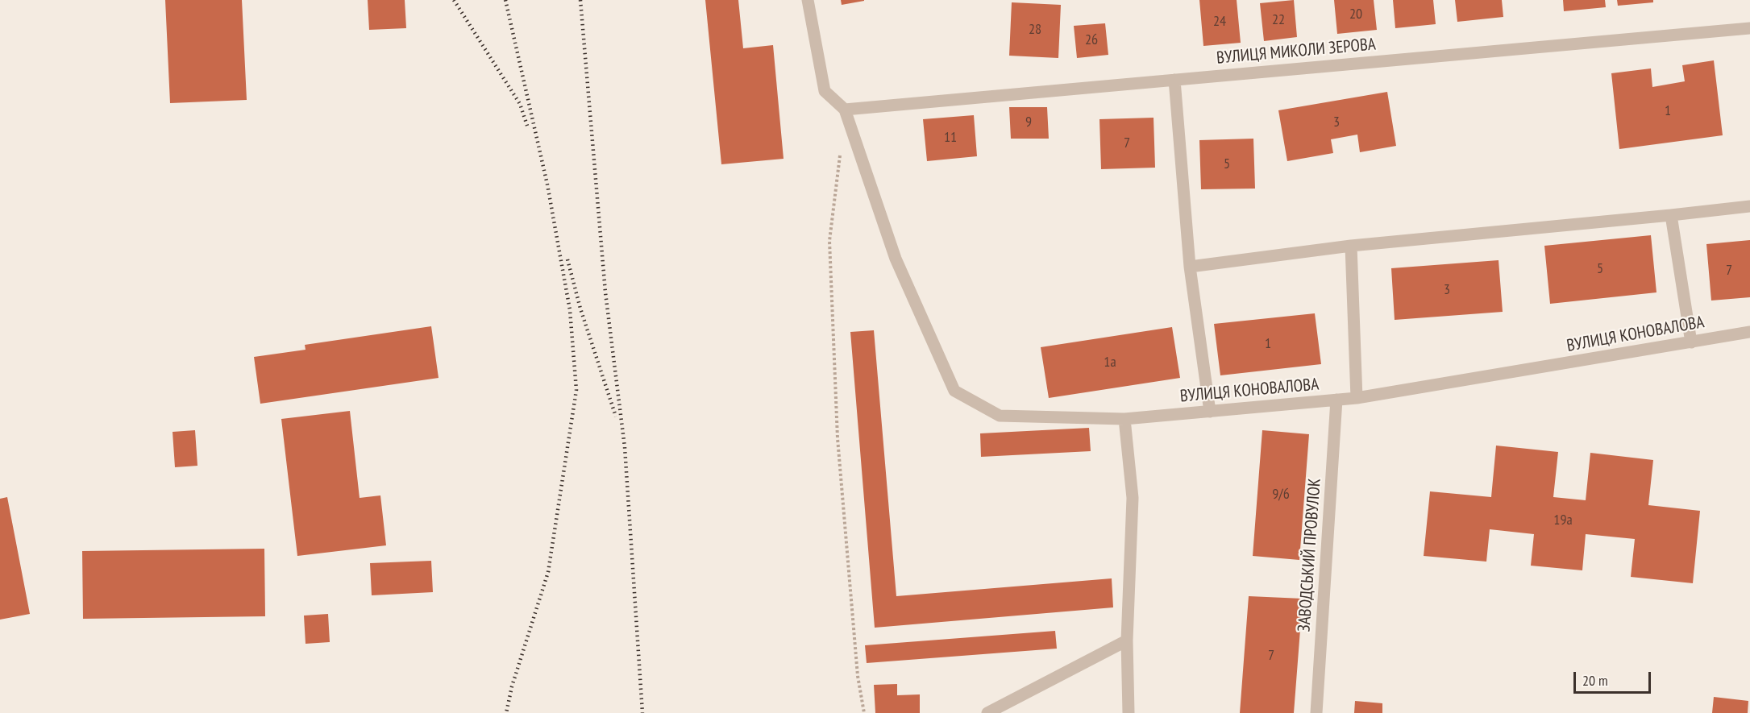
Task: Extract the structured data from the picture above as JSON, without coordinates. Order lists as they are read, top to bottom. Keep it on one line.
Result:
{"streets":{"street":["ВУЛИЦЯ МИКОЛИ ЗЕРОВА","ВУЛИЦЯ КОНОВАЛОВА","ЗАВОДСЬКИЙ ПРОВУЛОК"]},"crossings":[["ВУЛИЦЯ МИКОЛИ ЗЕРОВА","ВУЛИЦЯ КОНОВАЛОВА"],["ВУЛИЦЯ КОНОВАЛОВА","ЗАВОДСЬКИЙ ПРОВУЛОК"]],"house_numbers":["20","22","24","28","26","1","9","3","11","7","5","5","7","3","1","1а","9/6","19а","7"],"scale_bar":"20 m"}
